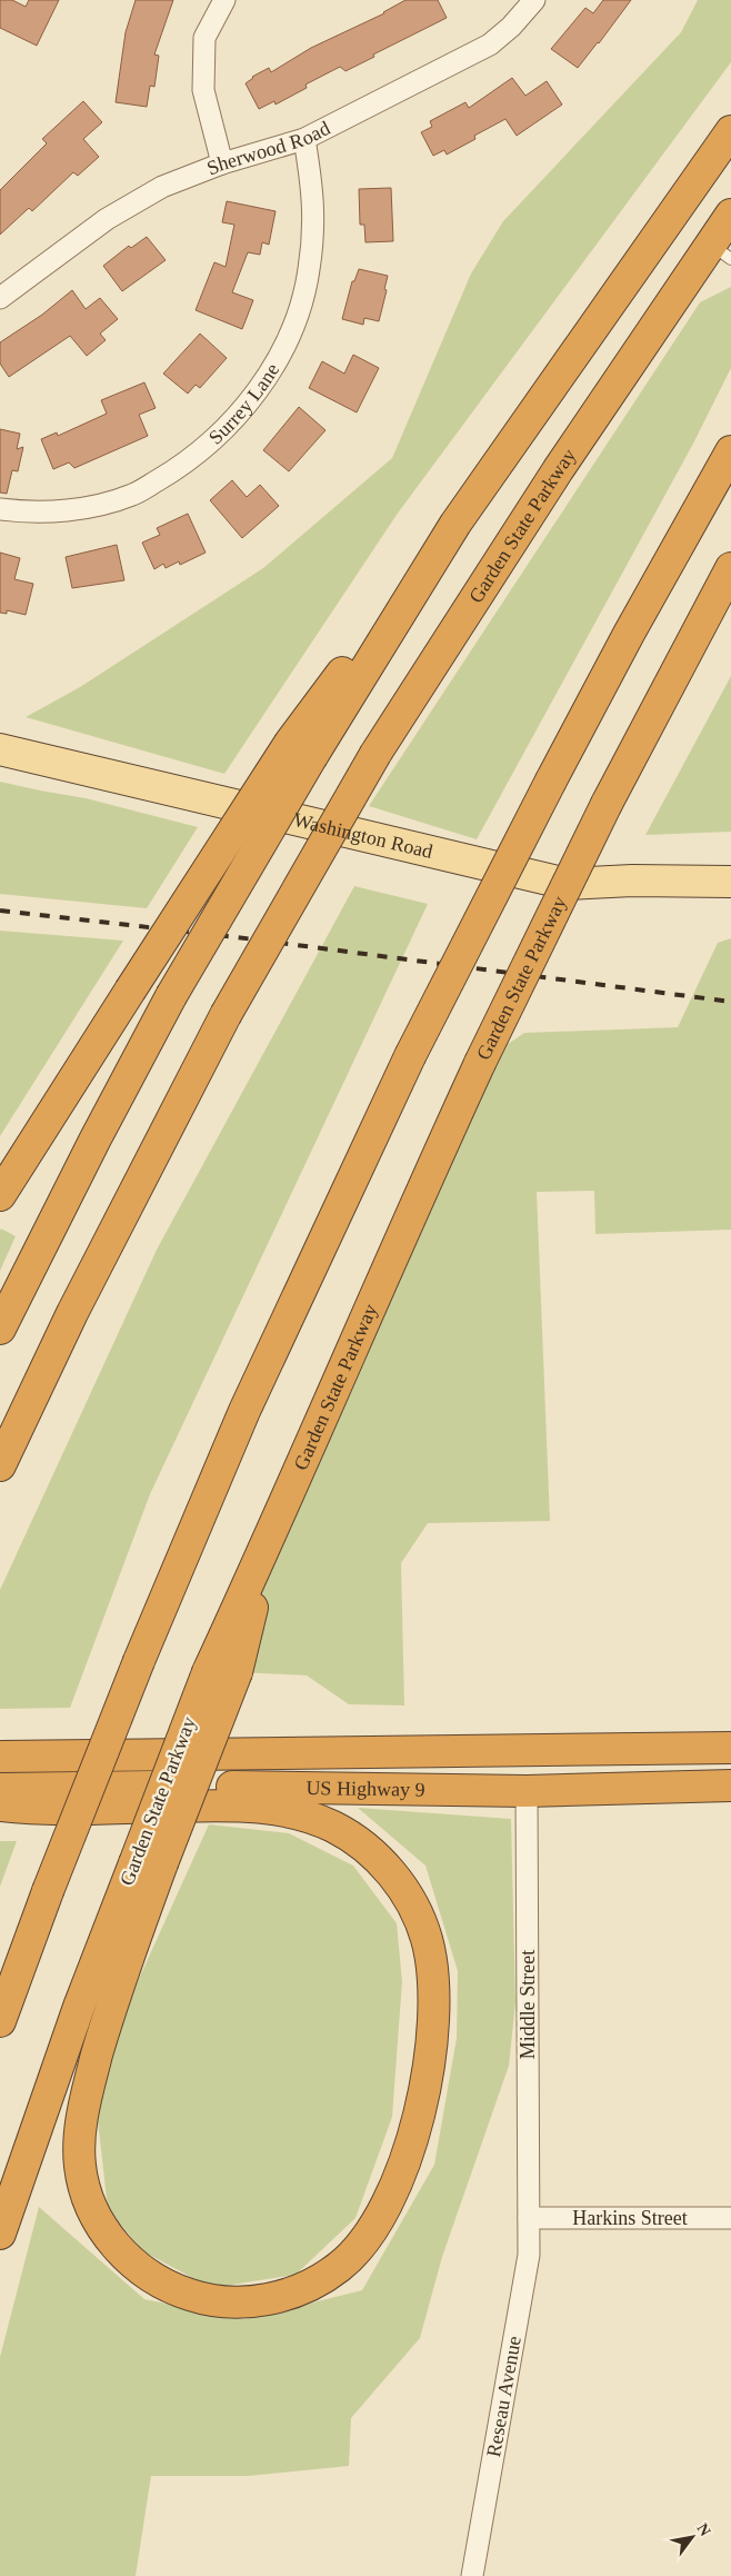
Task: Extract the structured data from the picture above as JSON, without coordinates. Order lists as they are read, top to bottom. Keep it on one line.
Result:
{"streets":{"highway":["Garden State Parkway","US Highway 9"],"main road":["Washington Road"],"street":["Sherwood Road","Surrey Lane","Middle Street","Harkins Street","Reseau Avenue"]},"crossings":[["Sherwood Road","Surrey Lane"],["US Highway 9","Middle Street"],["Middle Street","Harkins Street"],["Middle Street","Reseau Avenue"],["Harkins Street","Reseau Avenue"]],"north":"top right"}
